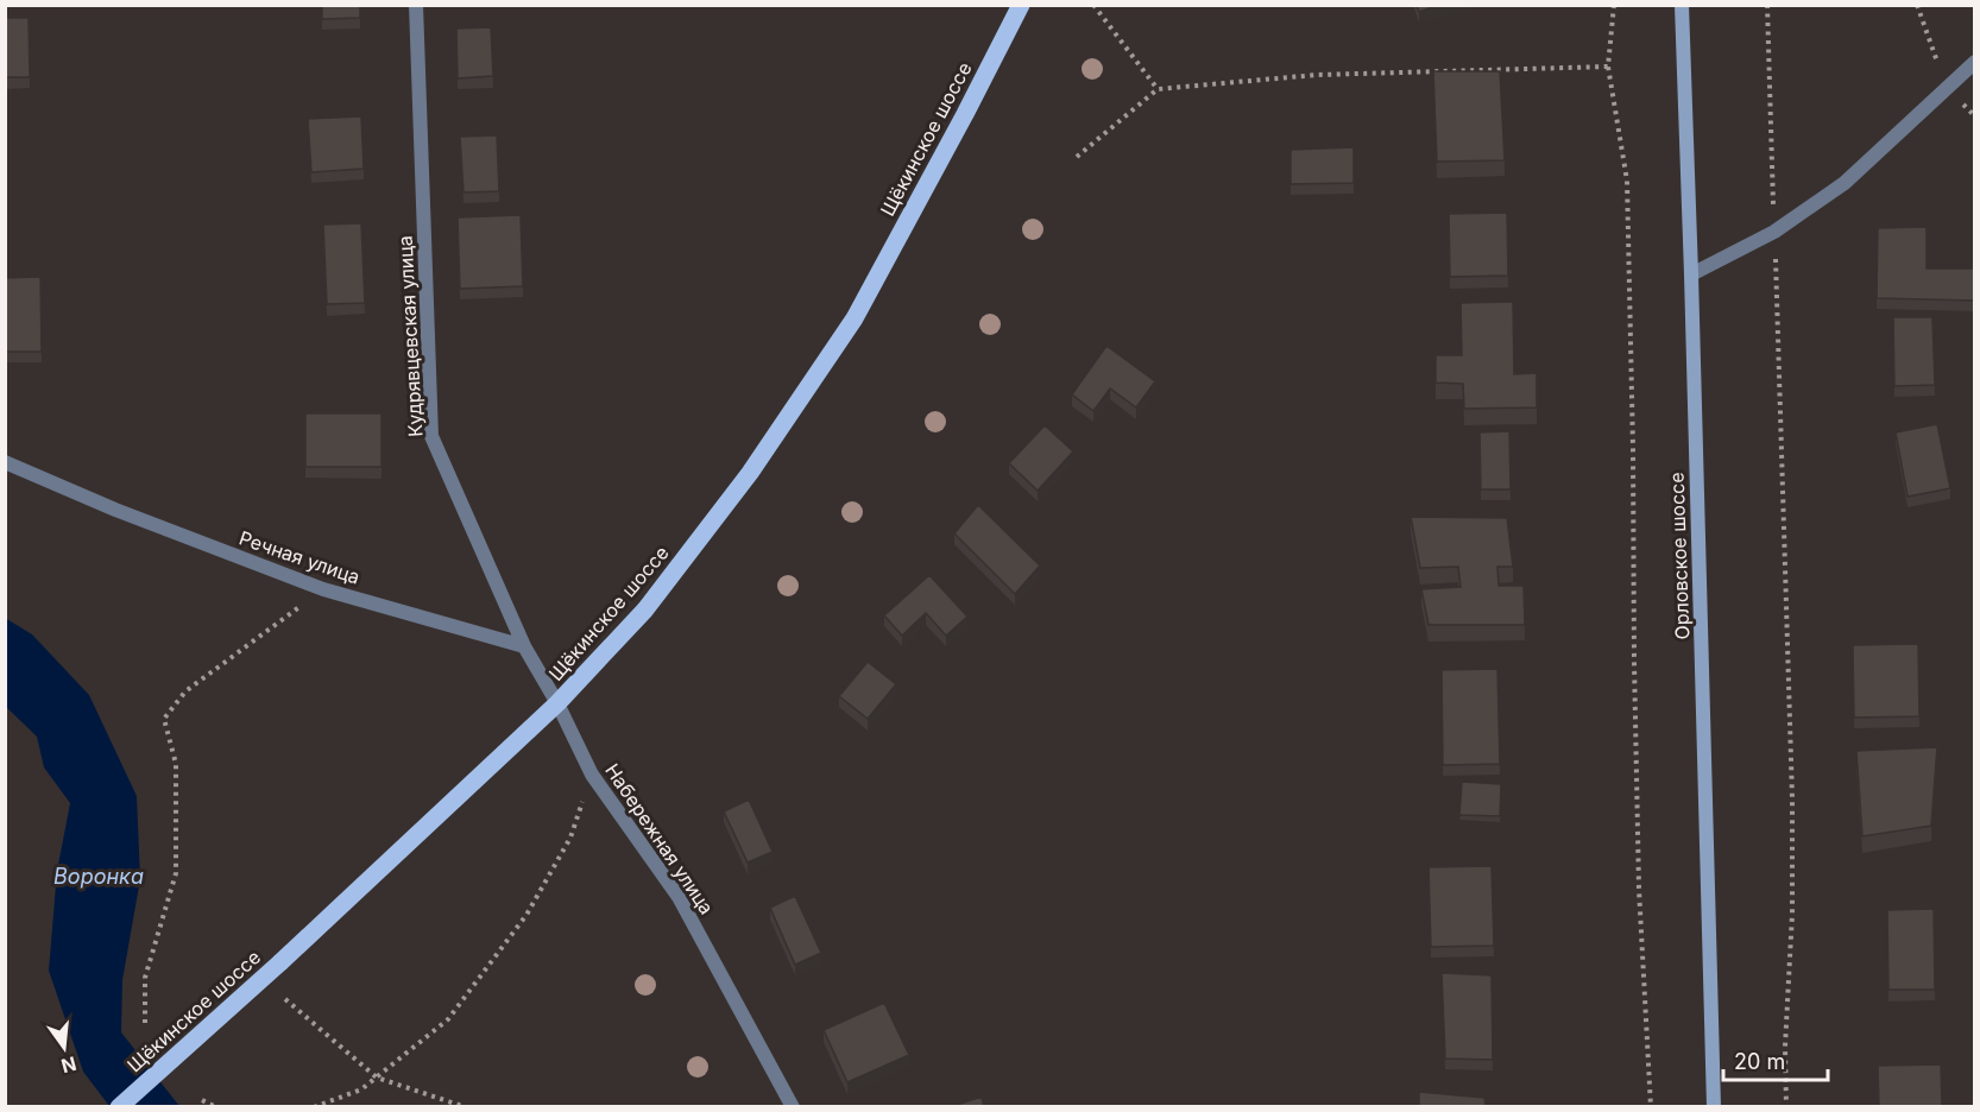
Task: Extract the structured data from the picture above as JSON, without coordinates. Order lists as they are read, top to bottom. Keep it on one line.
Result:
{"streets":{"main road":["Щёкинское шоссе","Орловское шоссе"],"street":["Кудрявцевская улица","Речная улица","Набережная улица"]},"crossings":[["Щёкинское шоссе","Набережная улица"],["Кудрявцевская улица","Речная улица"]],"water":["Воронка"],"scale_bar":"20 m","north":"bottom"}
